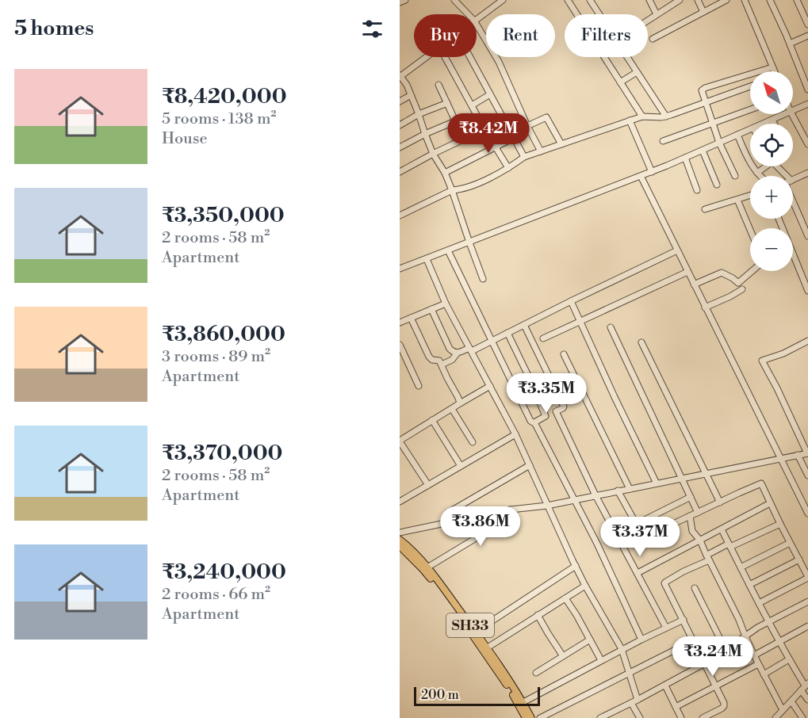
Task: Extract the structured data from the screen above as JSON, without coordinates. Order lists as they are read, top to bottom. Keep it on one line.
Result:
{"streets":{"main road":["SH33"]},"scale_bar":"200 m","north":"top left","page":{"heading":"5 homes","chip":["Buy","Rent","Filters"],"list":[{"name":"₹8,420,000","note":"5 rooms · 138 m² · House"},{"name":"₹3,350,000","note":"2 rooms · 58 m² · Apartment"},{"name":"₹3,860,000","note":"3 rooms · 89 m² · Apartment"},{"name":"₹3,370,000","note":"2 rooms · 58 m² · Apartment"},{"name":"₹3,240,000","note":"2 rooms · 66 m² · Apartment"}],"map_buttons":["+","−"],"price":["₹8.42M","₹3.35M","₹3.86M","₹3.37M","₹3.24M"],"scale":"200 m"}}
